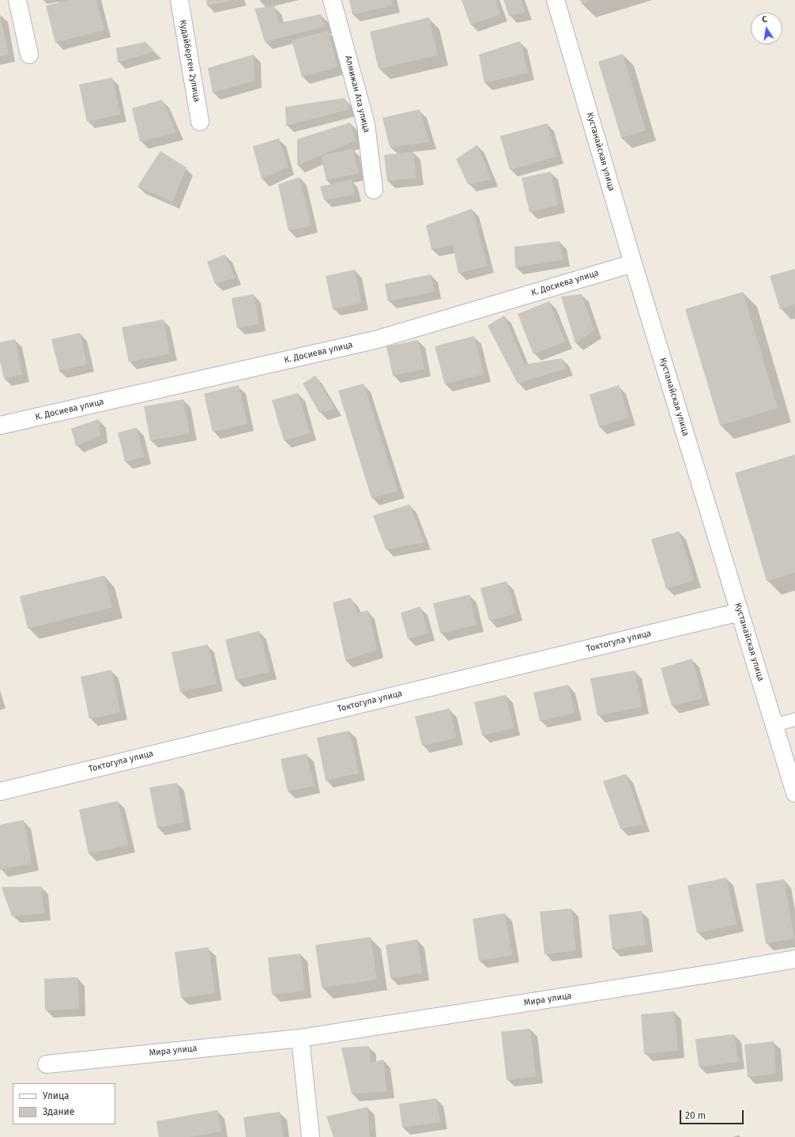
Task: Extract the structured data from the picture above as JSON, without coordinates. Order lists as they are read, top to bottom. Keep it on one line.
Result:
{"streets":{"street":["Кудайберген 2улица","Алмижан Ата улица","Кустанайская улица","К. Досиева улица","Токтогула улица","Мира улица"]},"crossings":[["Кустанайская улица","К. Досиева улица"],["Кустанайская улица","Токтогула улица"]],"legend":["Улица","Здание"],"scale_bar":"20 m","north":"top"}
